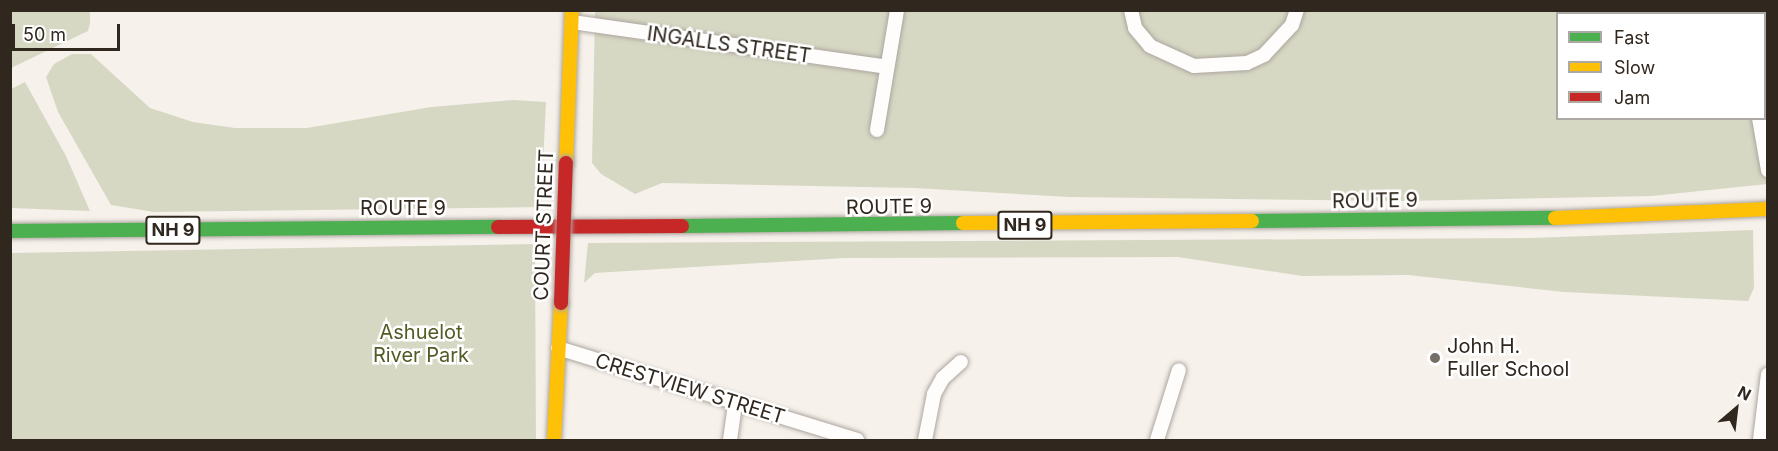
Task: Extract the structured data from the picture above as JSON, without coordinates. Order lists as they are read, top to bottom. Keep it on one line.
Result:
{"streets":{"main road":["ROUTE 9","COURT STREET","NH 9"],"street":["INGALLS STREET","CRESTVIEW STREET"]},"crossings":[["INGALLS STREET","COURT STREET"],["COURT STREET","CRESTVIEW STREET"]],"parks":["Ashuelot River Park"],"places":["John H. Fuller School"],"legend":["Fast","Slow","Jam"],"scale_bar":"50 m","north":"top right"}
